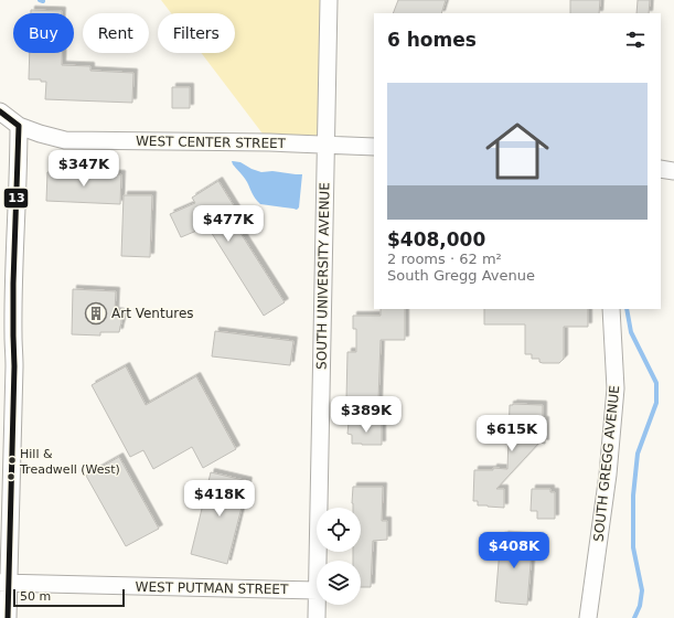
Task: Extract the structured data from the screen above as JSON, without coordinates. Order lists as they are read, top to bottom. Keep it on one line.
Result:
{"streets":{"street":["WEST CENTER STREET","SOUTH UNIVERSITY AVENUE","SOUTH GREGG AVENUE","WEST PUTMAN STREET"]},"crossings":[["WEST CENTER STREET","SOUTH UNIVERSITY AVENUE"]],"places":{"building":["Art Ventures"],"other":["Hill & Treadwell (West)"]},"lines":["transit line 13"],"scale_bar":"50 m","page":{"chip":["Buy","Rent","Filters"],"heading":"6 homes","list":[{"name":"$408,000","note":"2 rooms · 62 m² · South Gregg Avenue"}],"price":["$347K","$477K","$389K","$615K","$418K","$408K"],"scale":"50 m"}}
